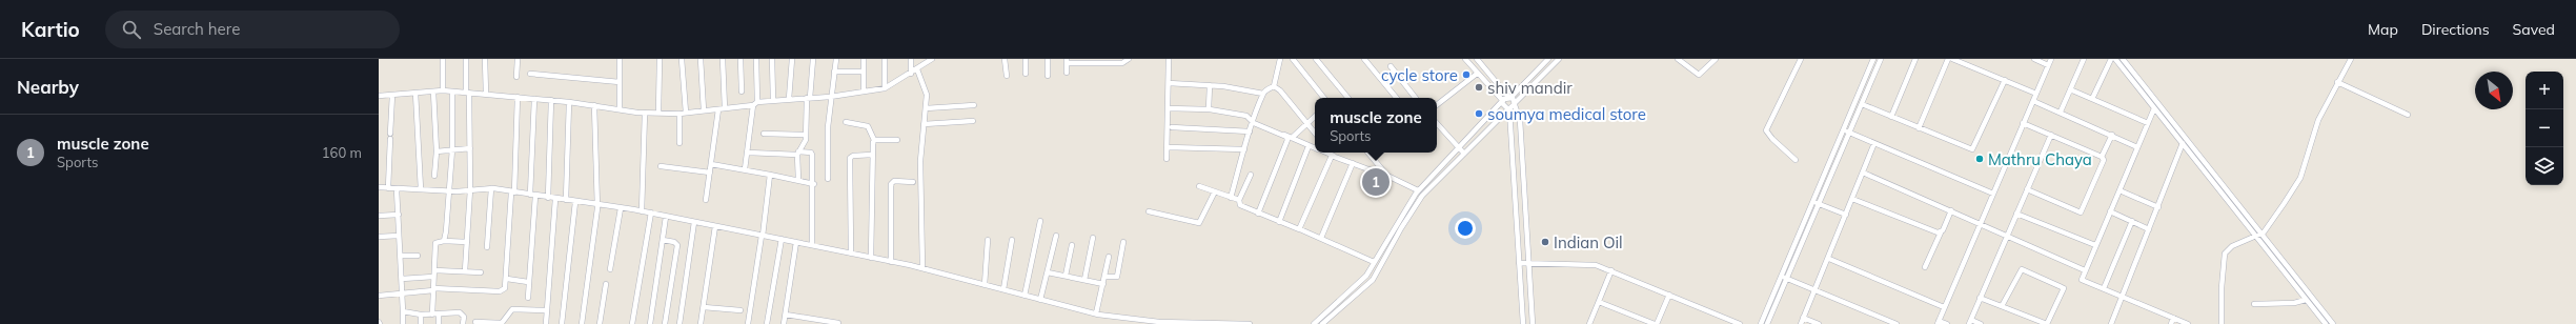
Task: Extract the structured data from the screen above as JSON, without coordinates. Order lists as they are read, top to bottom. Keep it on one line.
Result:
{"places":["cycle store","shiv mandir","soumya medical store","Mathru Chaya","Indian Oil"],"north":"bottom right","page":{"header":"Kartio","search":"Search here","nav":["Map","Directions","Saved"],"heading":"Nearby","map_buttons":["+","−"],"popup":["muscle zone","Sports"],"list":[{"mark":"1","name":"muscle zone","note":"Sports","value":"160 m"}],"pins":"1"}}
